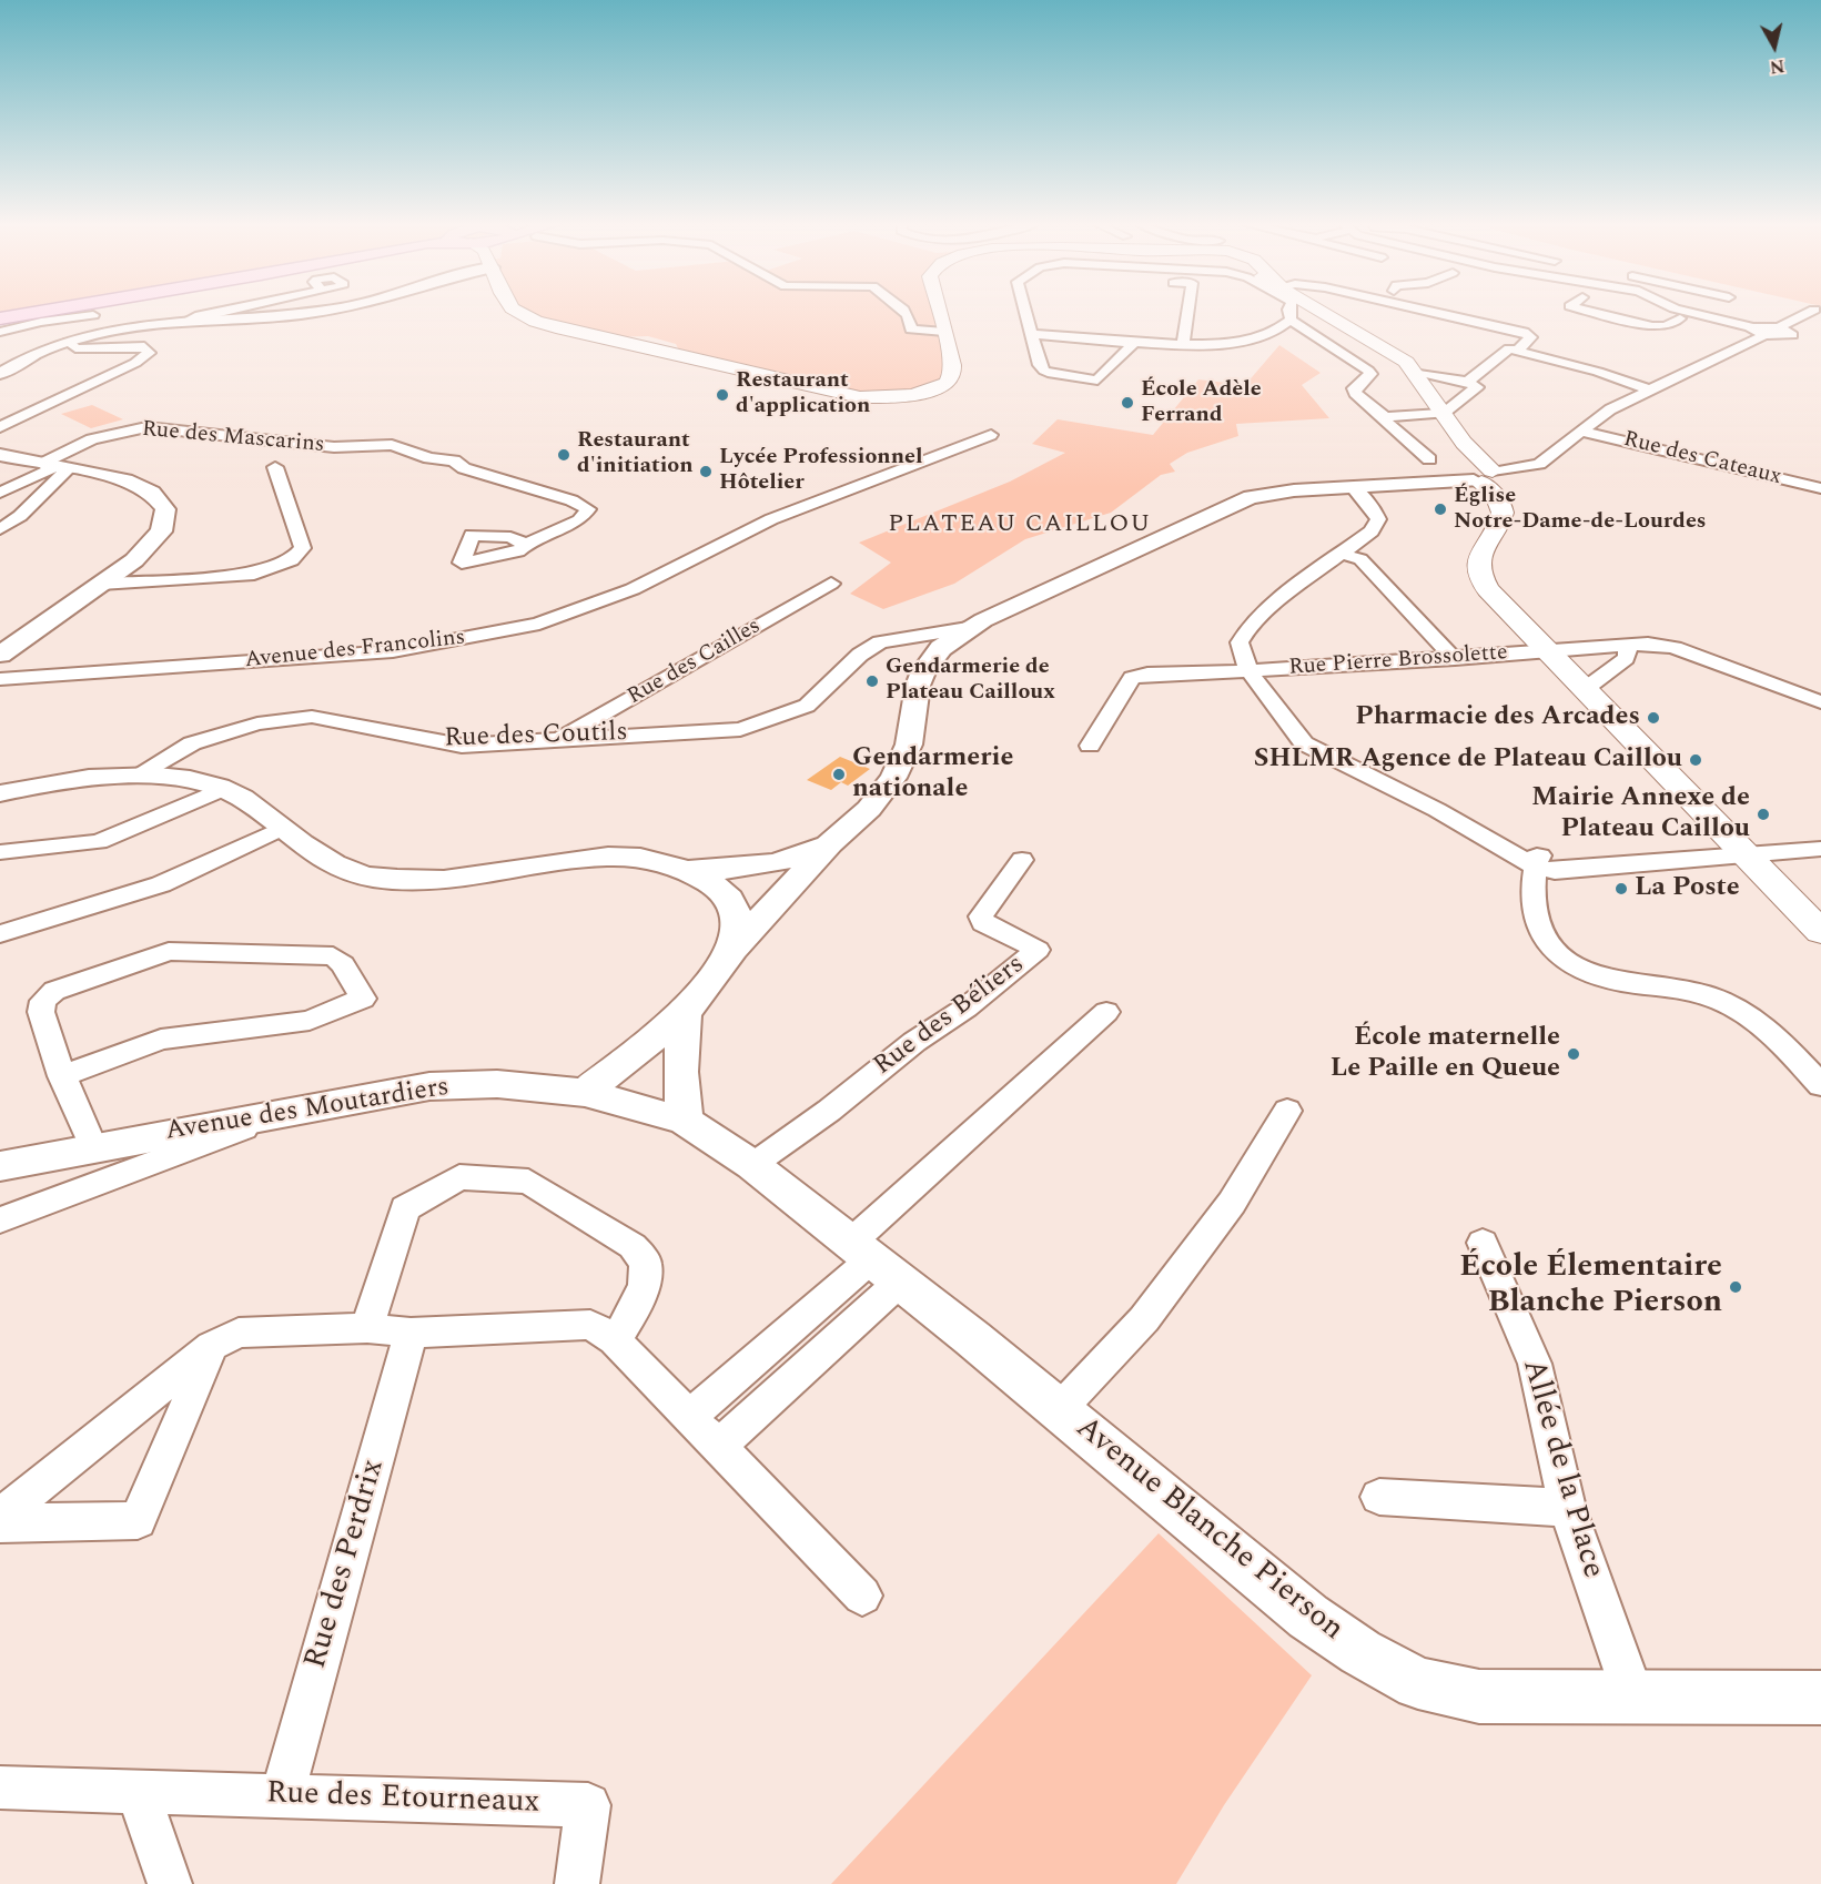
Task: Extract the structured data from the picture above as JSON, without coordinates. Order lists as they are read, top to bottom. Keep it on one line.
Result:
{"streets":{"street":["Rue des Mascarins","Rue des Cateaux","Avenue des Francolins","Rue Pierre Brossolette","Rue des Cailles","Rue des Coutils","Rue des Béliers","Avenue des Moutardiers","Allée de la Place","Avenue Blanche Pierson","Rue des Perdrix","Rue des Etourneaux"]},"crossings":[["Rue des Cailles","Rue des Coutils"],["Rue des Béliers","Avenue Blanche Pierson"],["Avenue des Moutardiers","Avenue Blanche Pierson"],["Allée de la Place","Avenue Blanche Pierson"],["Rue des Perdrix","Rue des Etourneaux"]],"districts":["PLATEAU CAILLOU"],"places":["Restaurant d'application","École Adèle Ferrand","Restaurant d'initiation","Lycée Professionnel Hôtelier","Église Notre-Dame-de-Lourdes","Gendarmerie de Plateau Cailloux","Pharmacie des Arcades","SHLMR Agence de Plateau Caillou","Gendarmerie nationale","Mairie Annexe de Plateau Caillou","La Poste","École maternelle Le Paille en Queue","École Élementaire Blanche Pierson"],"north":"bottom"}
